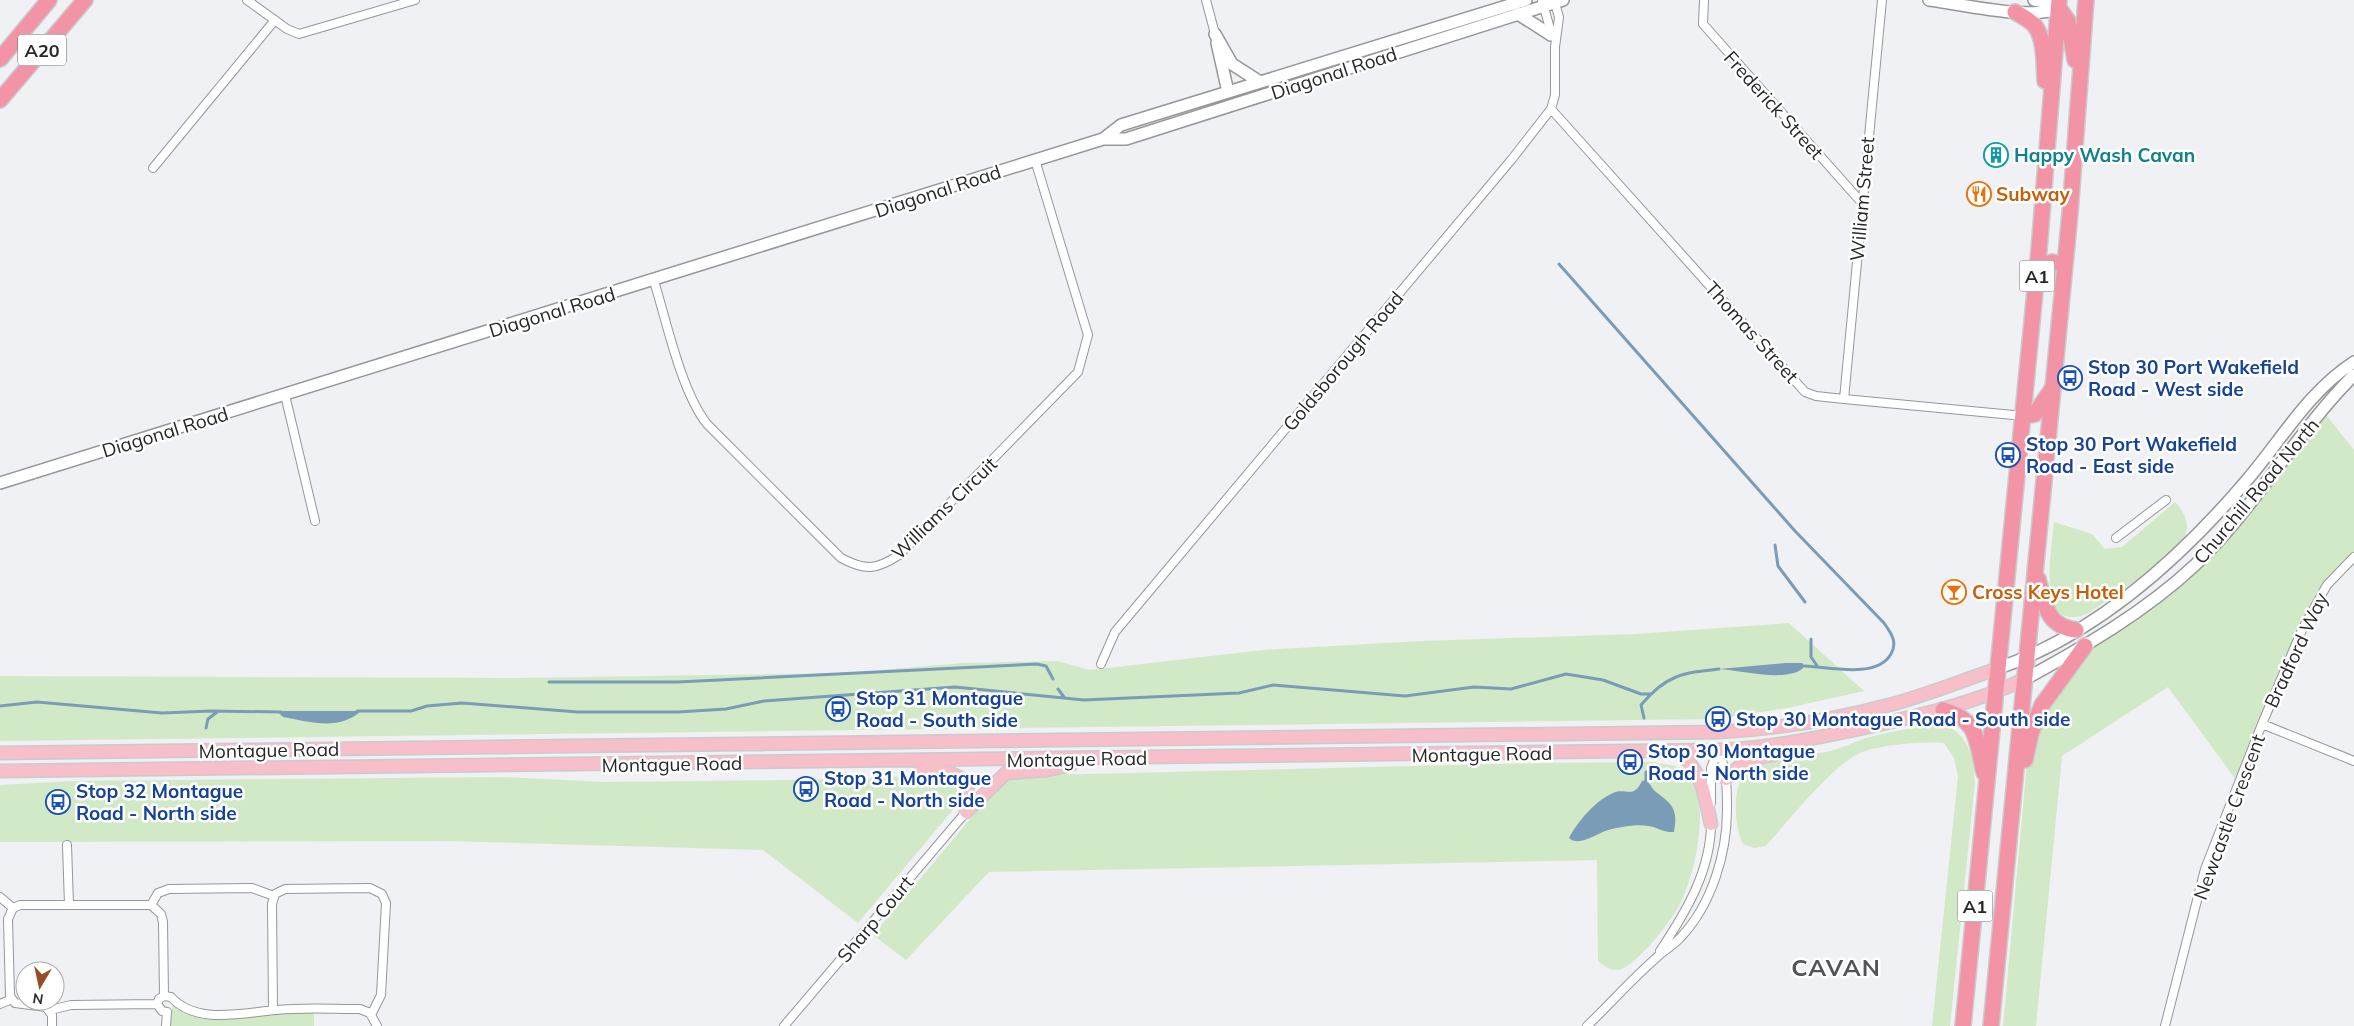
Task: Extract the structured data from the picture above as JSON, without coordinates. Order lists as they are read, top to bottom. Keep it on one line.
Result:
{"streets":{"highway":["A20","A1"],"main road":["Montague Road"],"street":["Diagonal Road","Frederick Street","William Street","Thomas Street","Goldsborough Road","Churchill Road North","Williams Circuit","Bradford Way","Newcastle Crescent","Sharp Court"]},"crossings":[["Diagonal Road","Goldsborough Road"],["Diagonal Road","Williams Circuit"],["Frederick Street","William Street"],["William Street","Thomas Street"],["A1","Thomas Street"],["A1","Churchill Road North"],["A1","Montague Road"],["Thomas Street","Goldsborough Road"],["Churchill Road North","Montague Road"],["Bradford Way","Newcastle Crescent"]],"districts":["CAVAN"],"places":{"building":["Happy Wash Cavan"],"restaurant":["Subway"],"bus stop":["Stop 30 Port Wakefield Road - West side","Stop 30 Port Wakefield Road - East side","Stop 31 Montague Road - South side","Stop 30 Montague Road - South side","Stop 30 Montague Road - North side","Stop 31 Montague Road - North side","Stop 32 Montague Road - North side"],"bar":["Cross Keys Hotel"]},"north":"bottom"}
